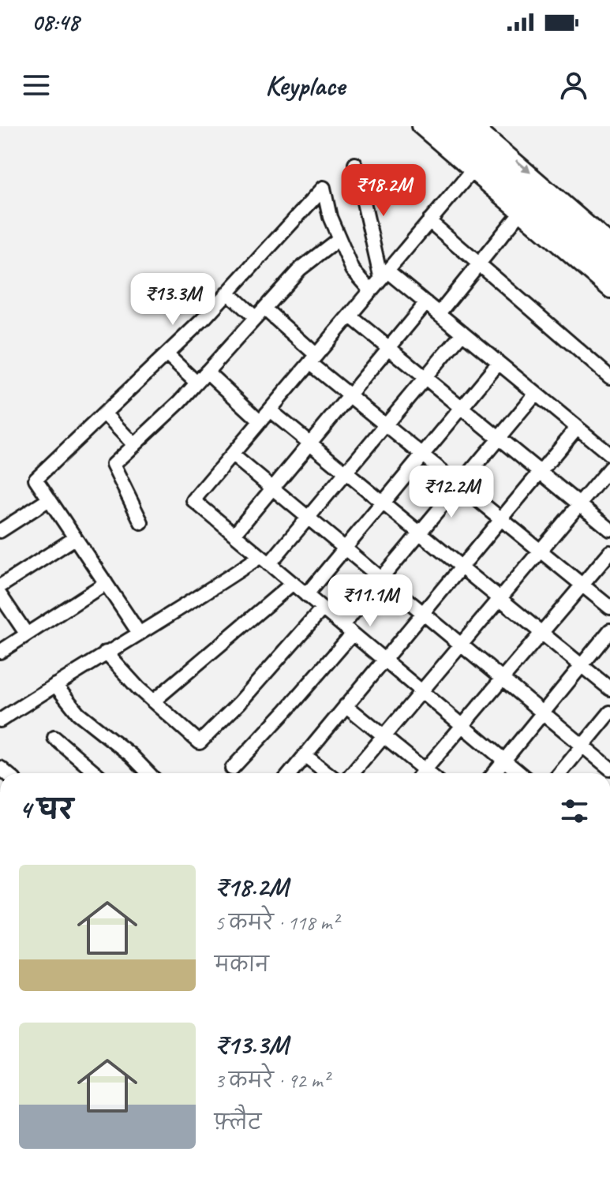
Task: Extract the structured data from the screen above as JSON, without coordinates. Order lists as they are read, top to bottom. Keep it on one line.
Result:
{"page":{"status":"08:48","header":"Keyplace","price":["₹18.2M","₹13.3M","₹12.2M","₹11.1M"],"heading":"4 घर","list":[{"name":"₹18.2M","note":"5 कमरे · 118 m² · मकान"},{"name":"₹13.3M","note":"3 कमरे · 92 m² · फ़्लैट"}]}}
